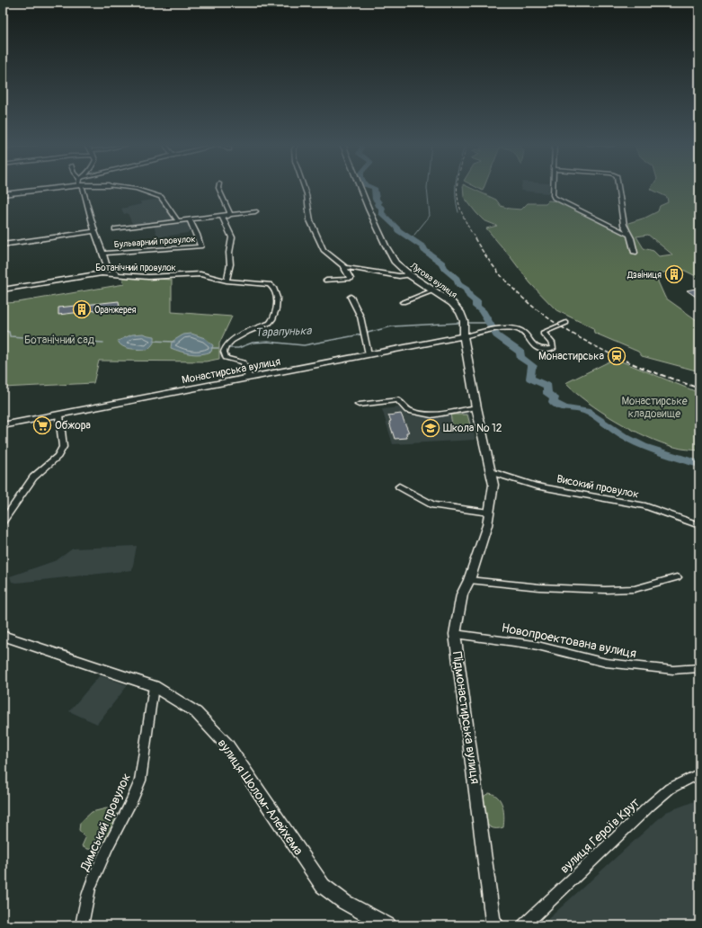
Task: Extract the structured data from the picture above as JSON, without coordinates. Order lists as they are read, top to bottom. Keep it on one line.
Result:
{"streets":{"main road":["вулиця Шолом-Алейхема"],"street":["Бульварний провулок","Ботанічний провулок","Лугова вулиця","Монастирська вулиця","Високий провулок","Новопроектована вулиця","Підмонастирська вулиця","Димський провулок","вулиця Героїв Крут"]},"crossings":[["Ботанічний провулок","Монастирська вулиця"],["Лугова вулиця","Монастирська вулиця"],["Лугова вулиця","Підмонастирська вулиця"],["Монастирська вулиця","Підмонастирська вулиця"],["Високий провулок","Підмонастирська вулиця"],["Новопроектована вулиця","Підмонастирська вулиця"],["вулиця Шолом-Алейхема","Димський провулок"]],"water":["Тарапунька"],"parks":["Ботанічний сад","Монастирське кладовище"],"places":{"building":["Дзвіниця","Оранжерея"],"station":["Монастирська"],"supermarket":["Обжора"],"school or university":["Школа № 12"]}}
